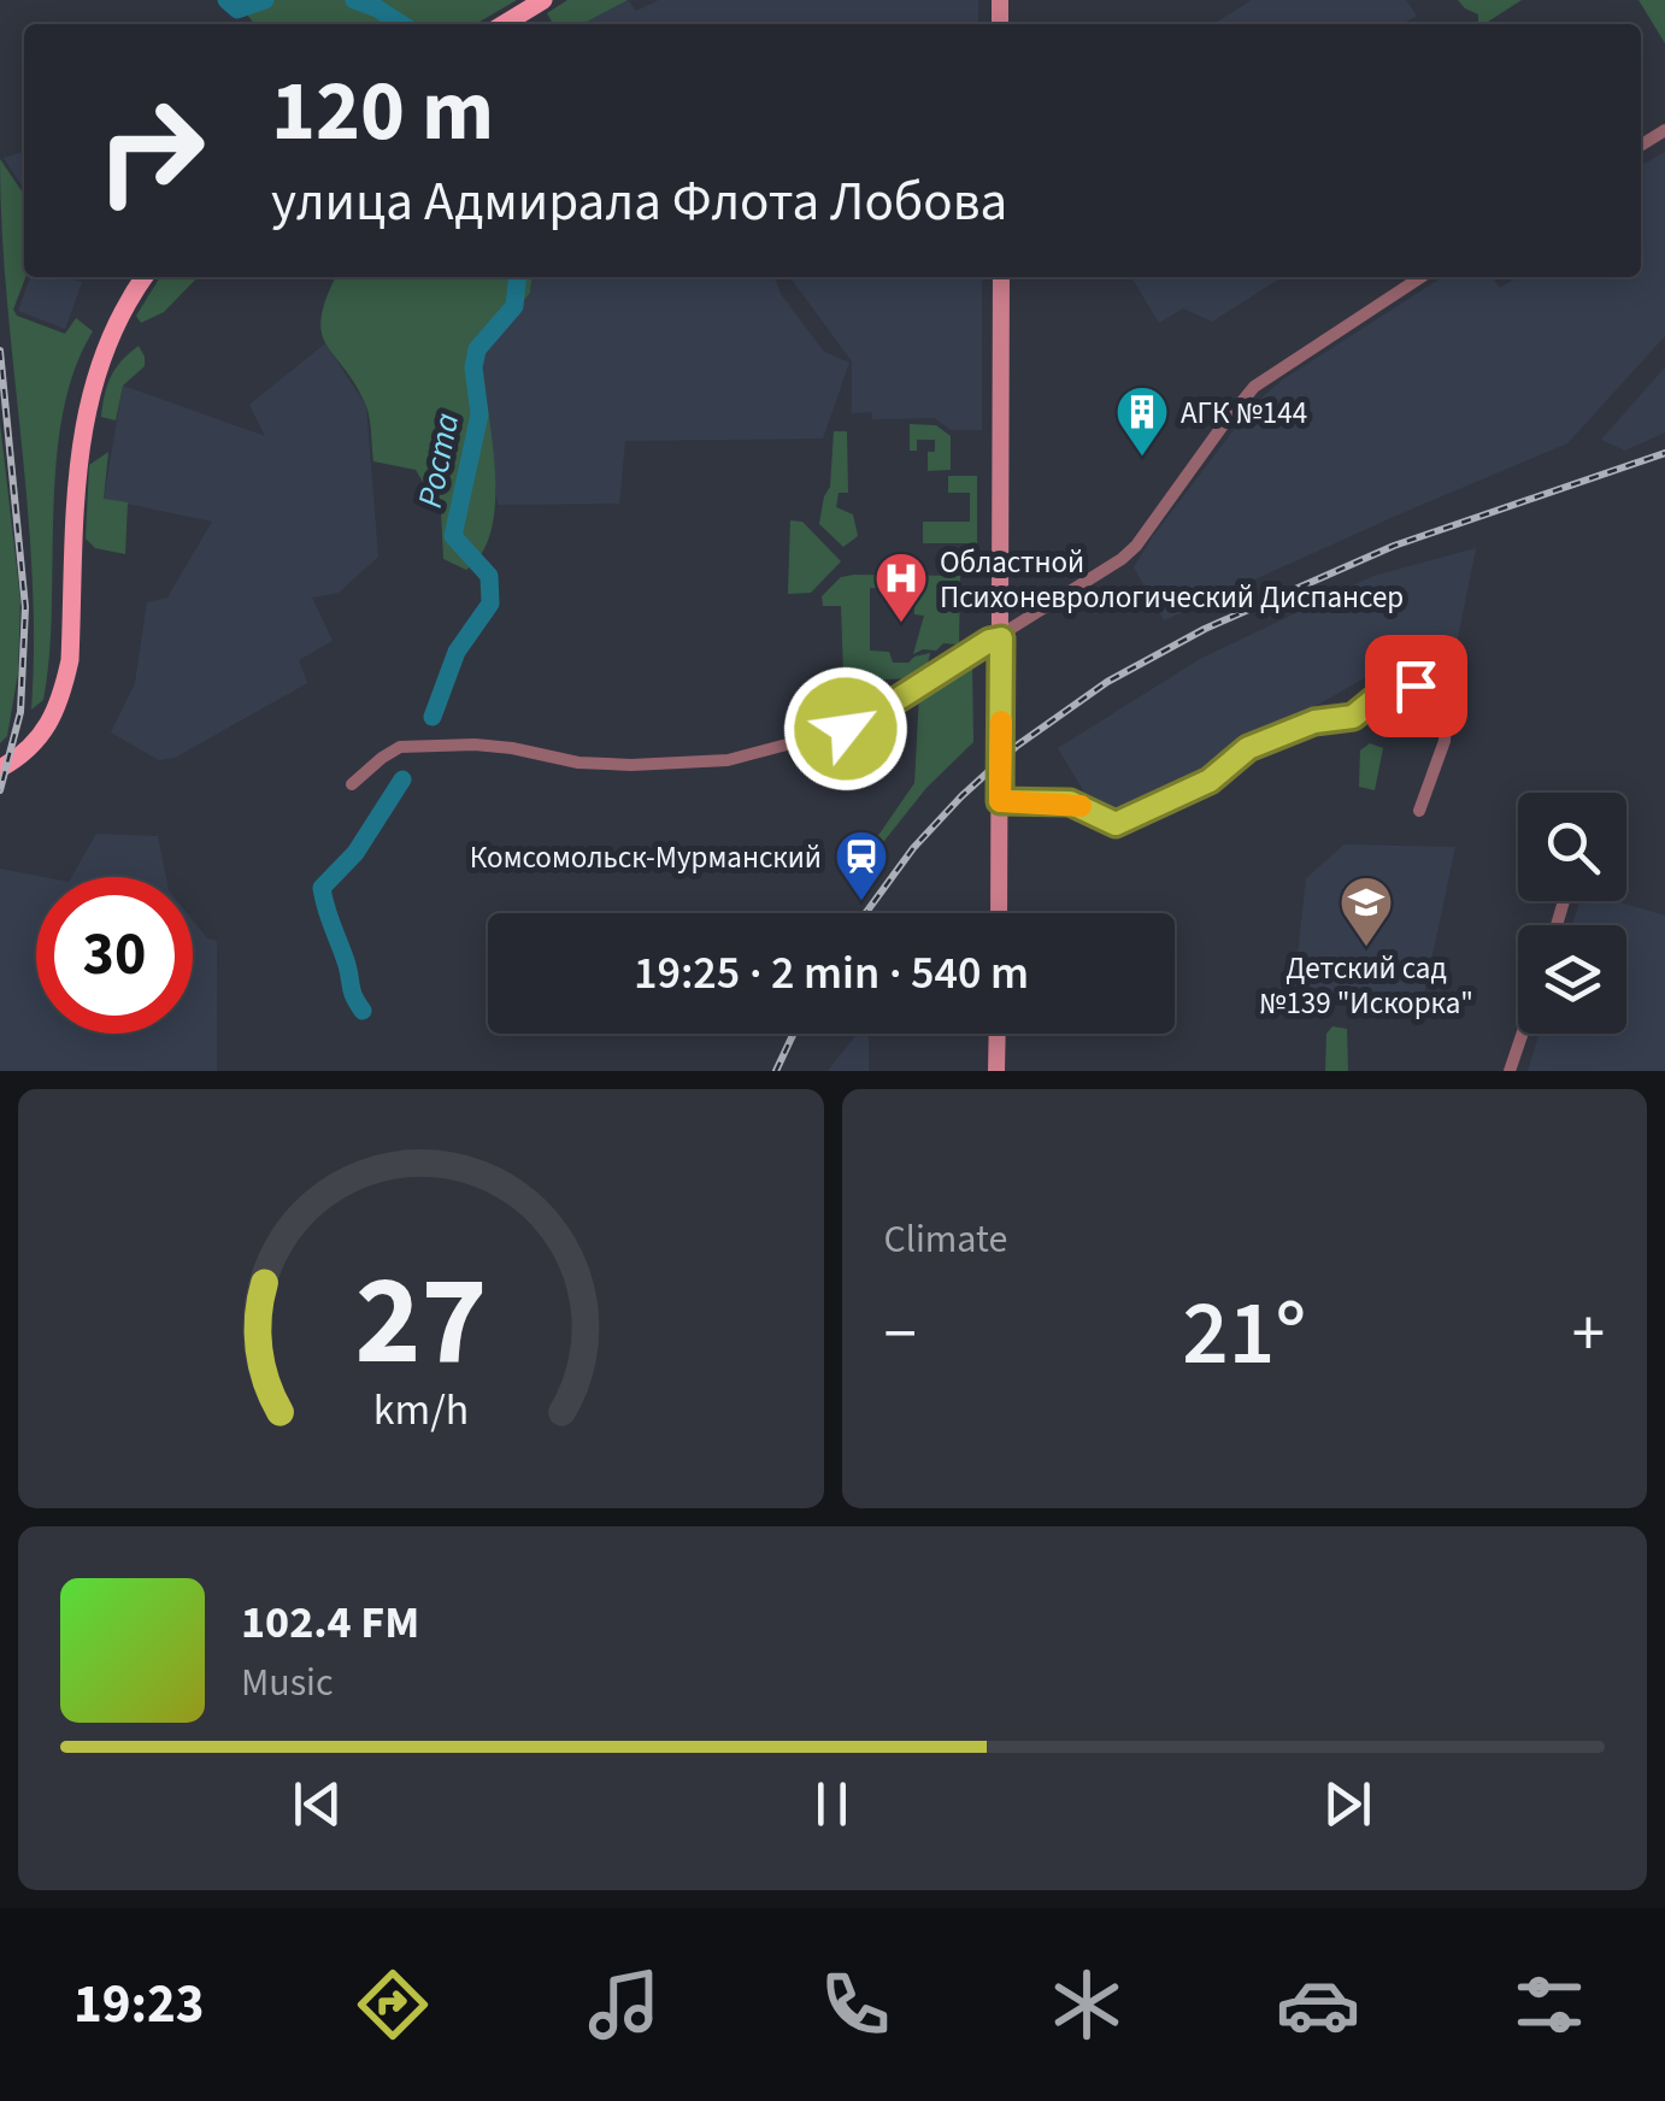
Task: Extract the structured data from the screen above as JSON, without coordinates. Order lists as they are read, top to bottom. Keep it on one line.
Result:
{"water":["Роста"],"places":{"building":["АГК №144"],"hospital":["Областной Психоневрологический Диспансер"],"station":["Комсомольск-Мурманский"],"school or university":["Детский сад №139 \"Искорка\""]},"page":{"turn":["120 m","улица Адмирала Флота Лобова"],"limit":"30","trip":"19:25 · 2 min · 540 m","tile":"Climate","heat":["−","21°","+"],"song":["102.4 FM","Music"],"tabs":"19:23","gauge":["27","km/h"]}}
